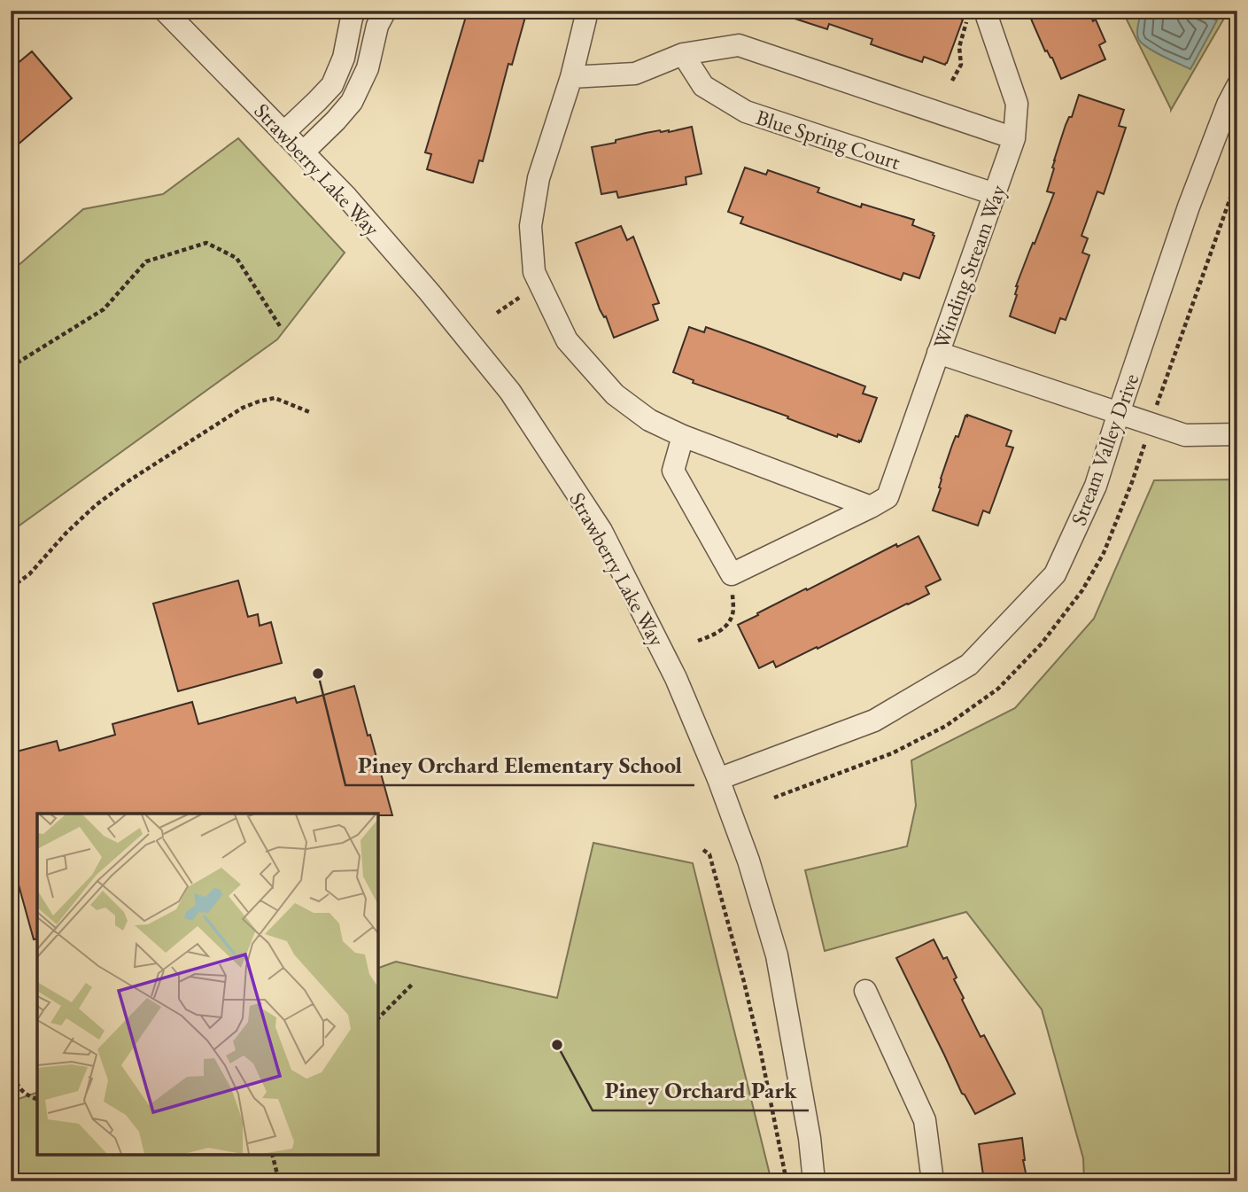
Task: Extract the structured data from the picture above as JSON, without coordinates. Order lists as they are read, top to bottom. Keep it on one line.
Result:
{"streets":{"street":["Blue Spring Court","Strawberry Lake Way","Winding Stream Way","Stream Valley Drive"]},"crossings":[["Blue Spring Court","Winding Stream Way"],["Strawberry Lake Way","Stream Valley Drive"]],"places":["Piney Orchard Elementary School","Piney Orchard Park"]}
